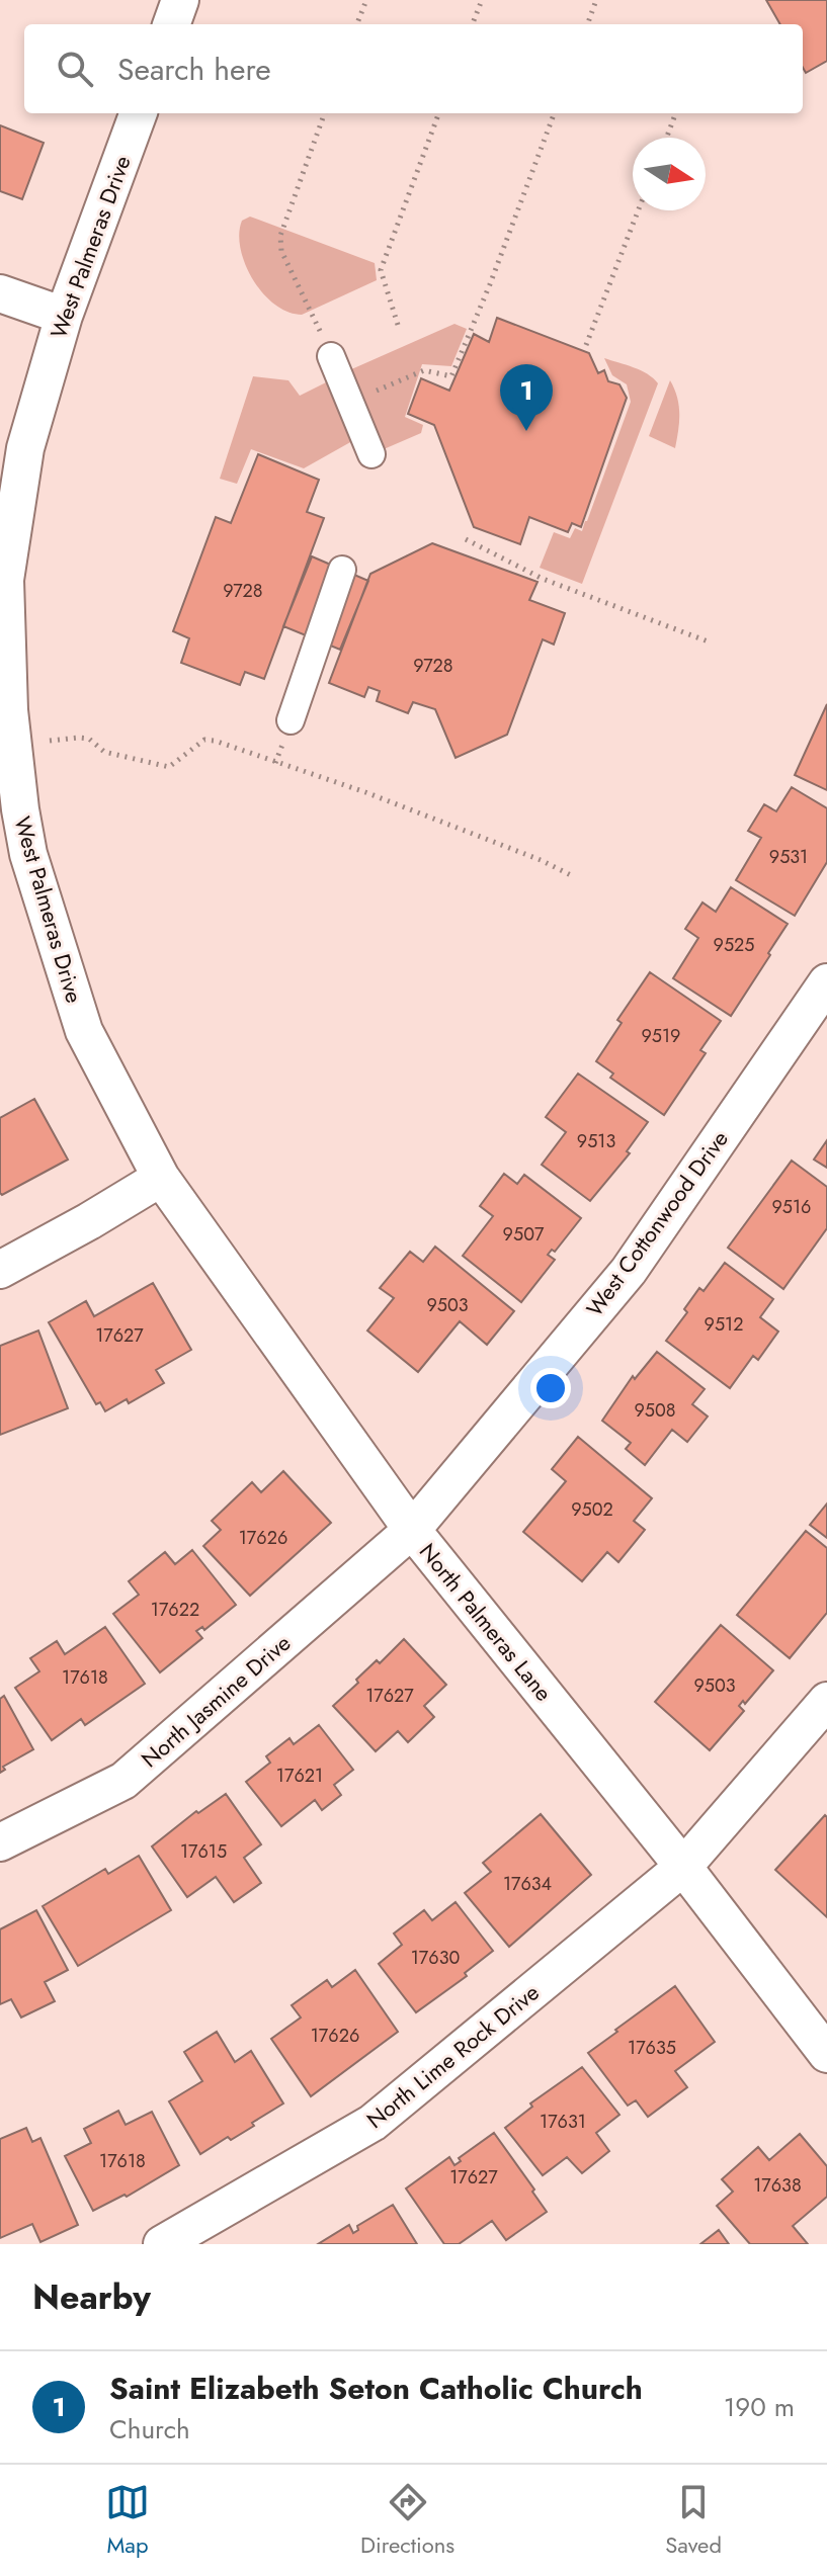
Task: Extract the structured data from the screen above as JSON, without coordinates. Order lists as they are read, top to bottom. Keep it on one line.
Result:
{"streets":{"street":["West Palmeras Drive","West Cottonwood Drive","North Palmeras Lane","North Jasmine Drive","North Lime Rock Drive"]},"crossings":[["West Palmeras Drive","North Palmeras Lane"],["West Cottonwood Drive","North Palmeras Lane"],["West Cottonwood Drive","North Jasmine Drive"],["North Palmeras Lane","North Jasmine Drive"],["North Palmeras Lane","North Lime Rock Drive"]],"house_numbers":["9728","9728","9531","9525","9519","9513","9516","9507","9503","9512","17627","9508","9502","17626","17622","17618","9503","17627","17621","17615","17634","17630","17626","17635","17631","17618","17627","17638"],"north":"right","page":{"search":"Search here","pins":"1","heading":"Nearby","list":[{"mark":"1","name":"Saint Elizabeth Seton Catholic Church","note":"Church","value":"190 m"}],"nav":["Map","Directions","Saved"]}}
